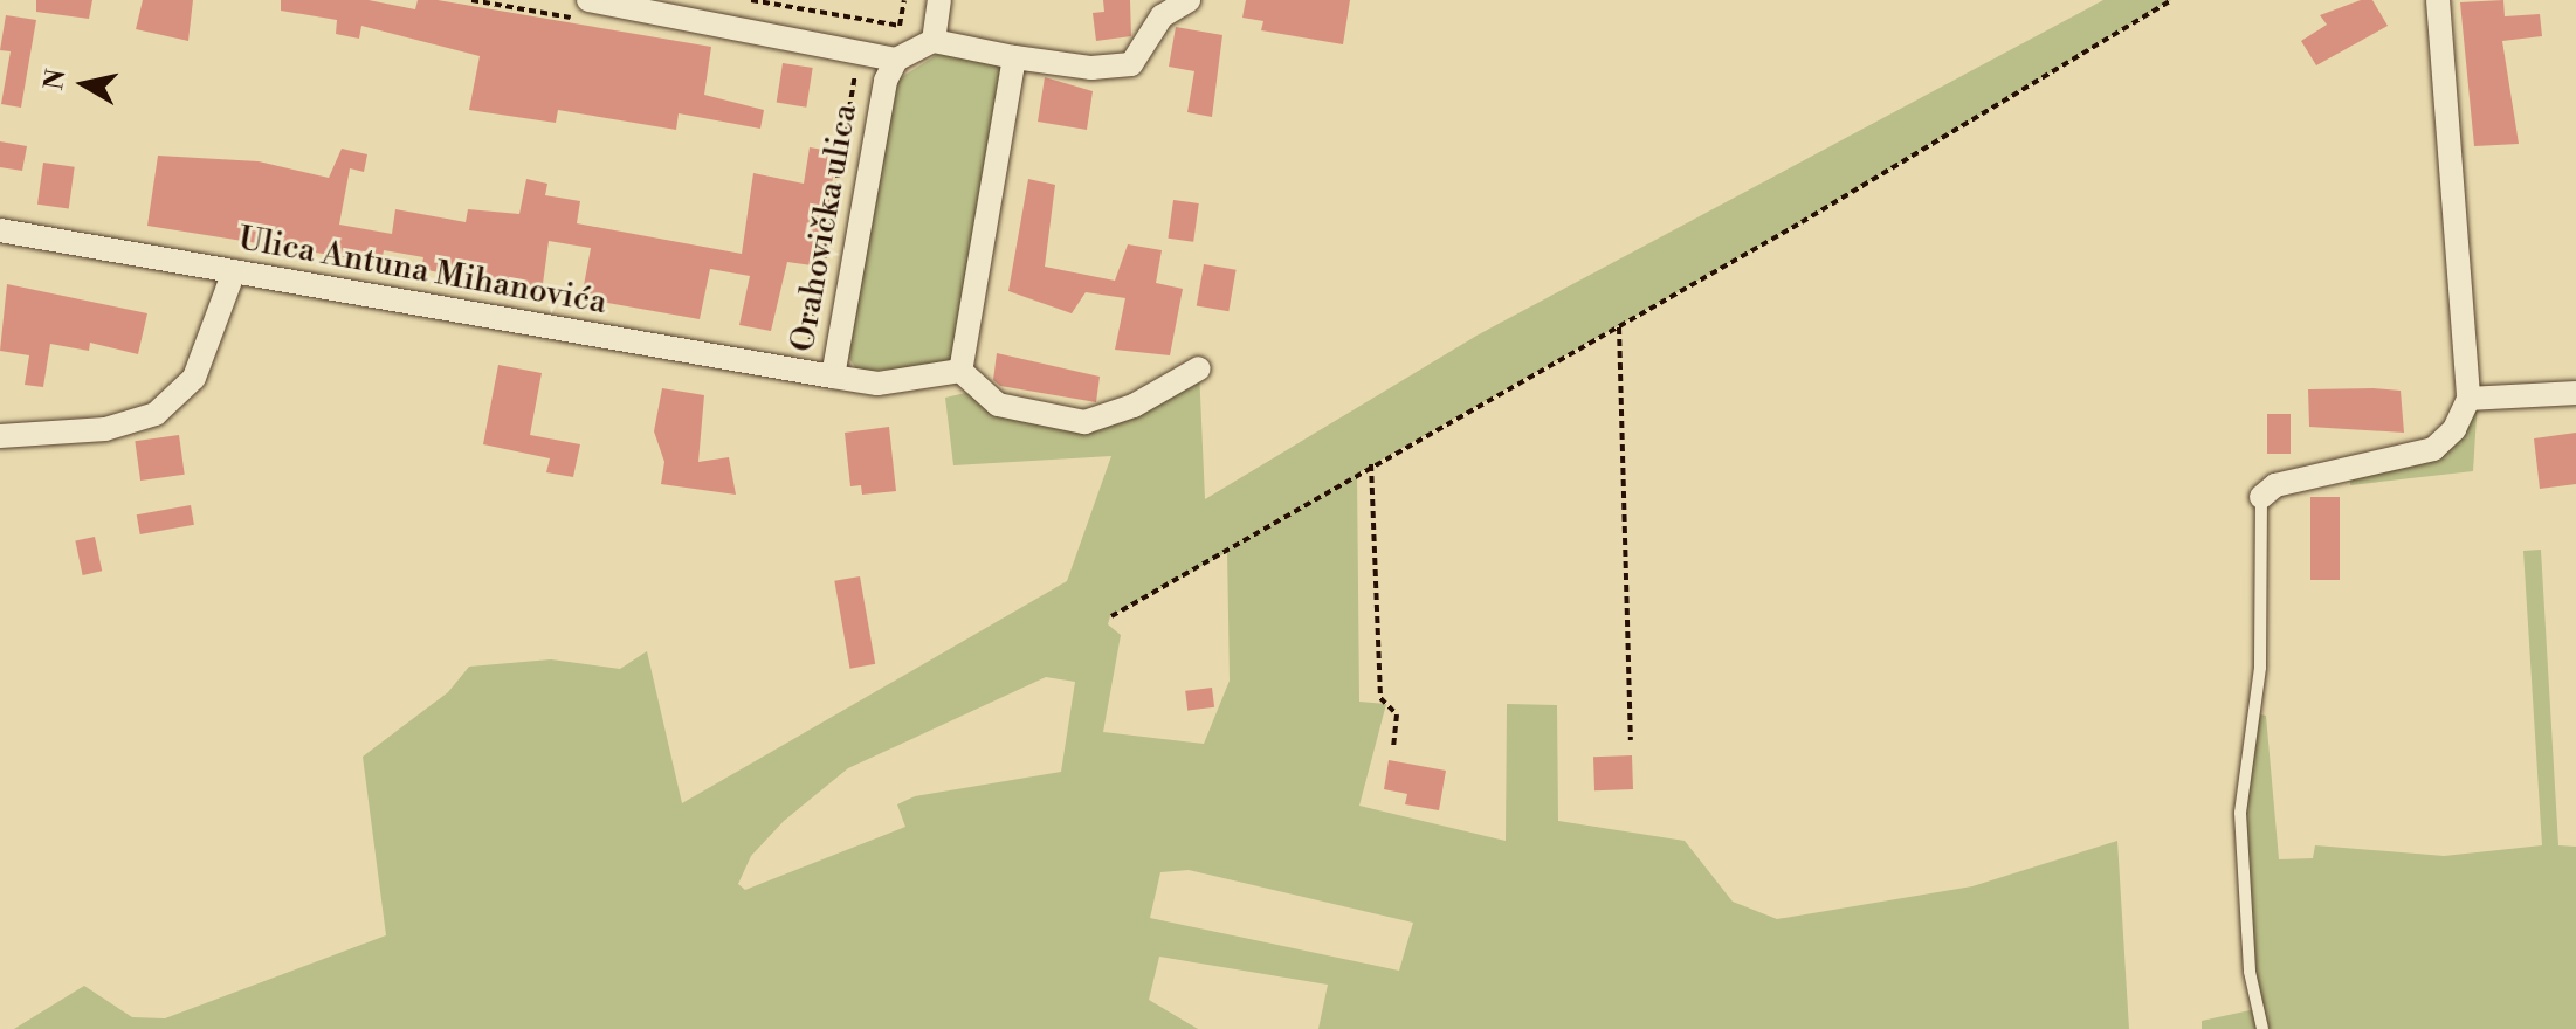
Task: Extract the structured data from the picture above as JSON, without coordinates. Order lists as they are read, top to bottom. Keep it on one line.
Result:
{"streets":{"street":["Orahovička ulica","Ulica Antuna Mihanovića"]},"crossings":[["Orahovička ulica","Ulica Antuna Mihanovića"]],"north":"left"}
